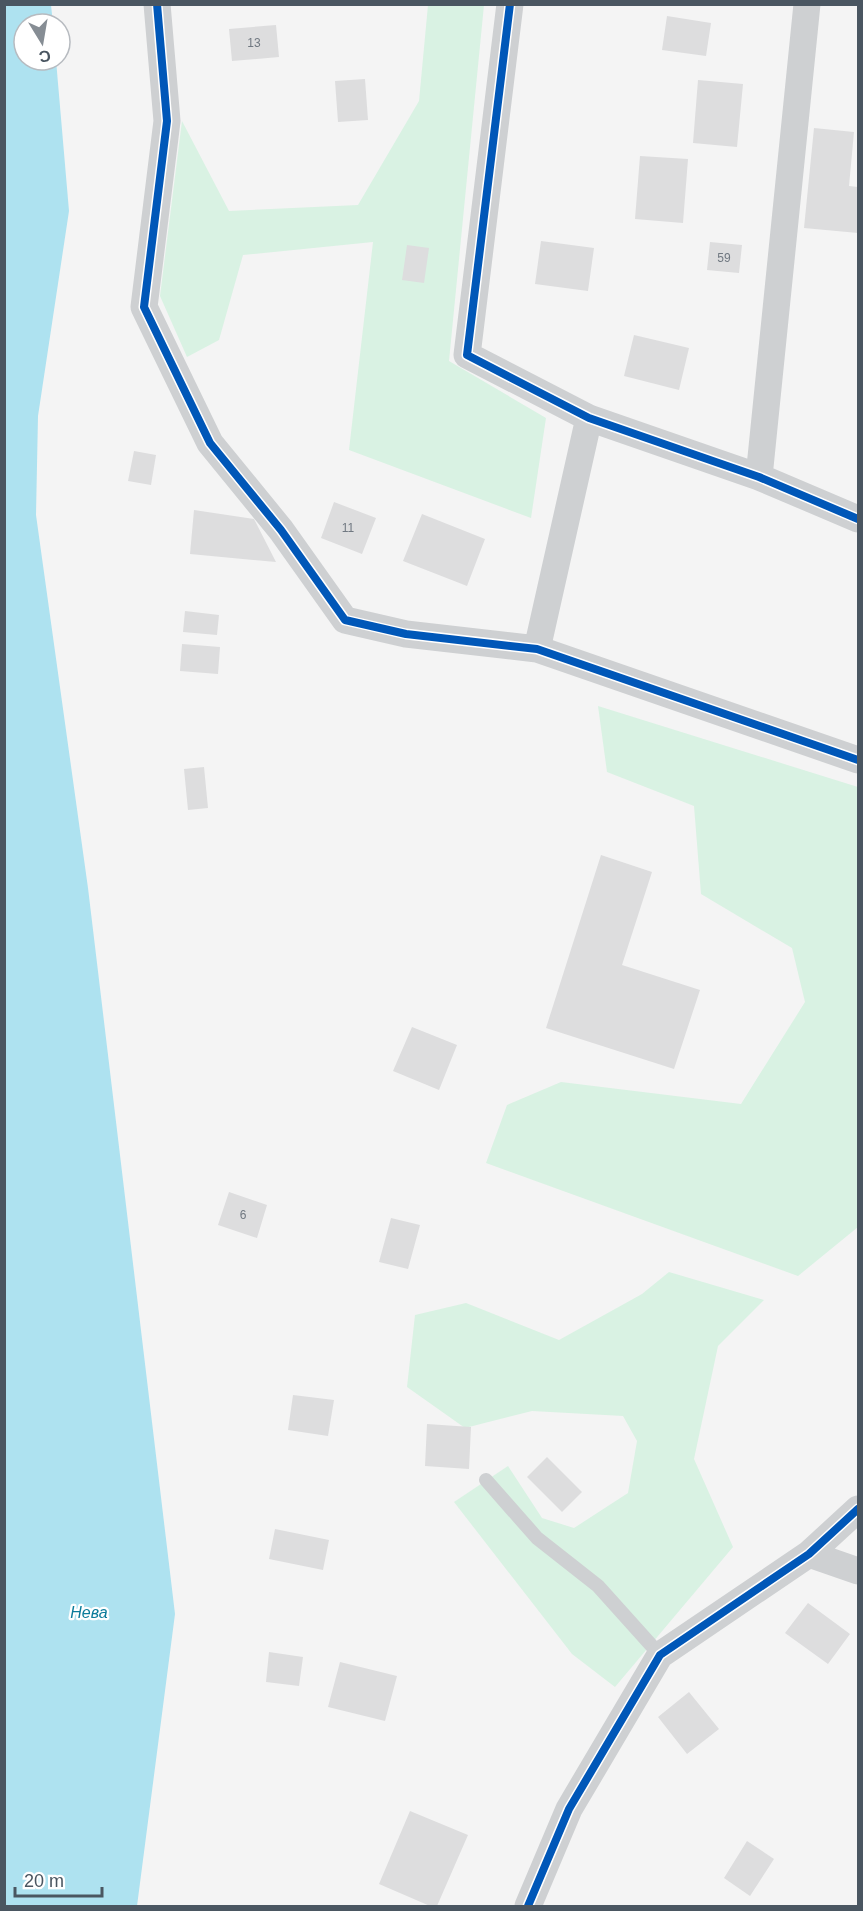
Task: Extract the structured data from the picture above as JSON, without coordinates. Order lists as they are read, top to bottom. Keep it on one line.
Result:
{"water":["Нева"],"house_numbers":["13","59","11","6"],"scale_bar":"20 m","north":"bottom"}
